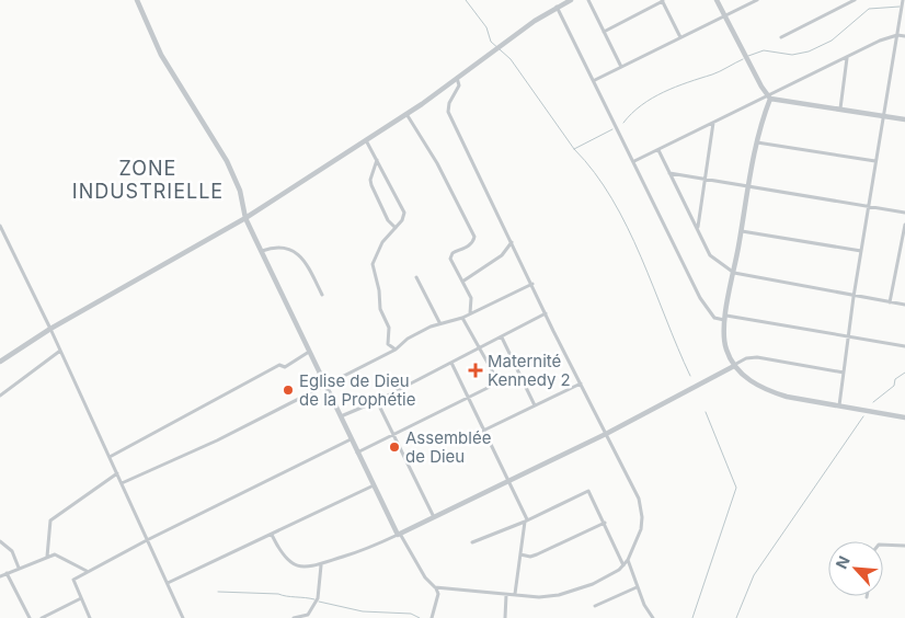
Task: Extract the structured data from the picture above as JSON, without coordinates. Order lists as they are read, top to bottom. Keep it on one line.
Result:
{"districts":["ZONE INDUSTRIELLE"],"places":{"health":["Maternité Kennedy 2"],"other":["Eglise de Dieu de la Prophétie","Assemblée de Dieu"]},"north":"top left"}
